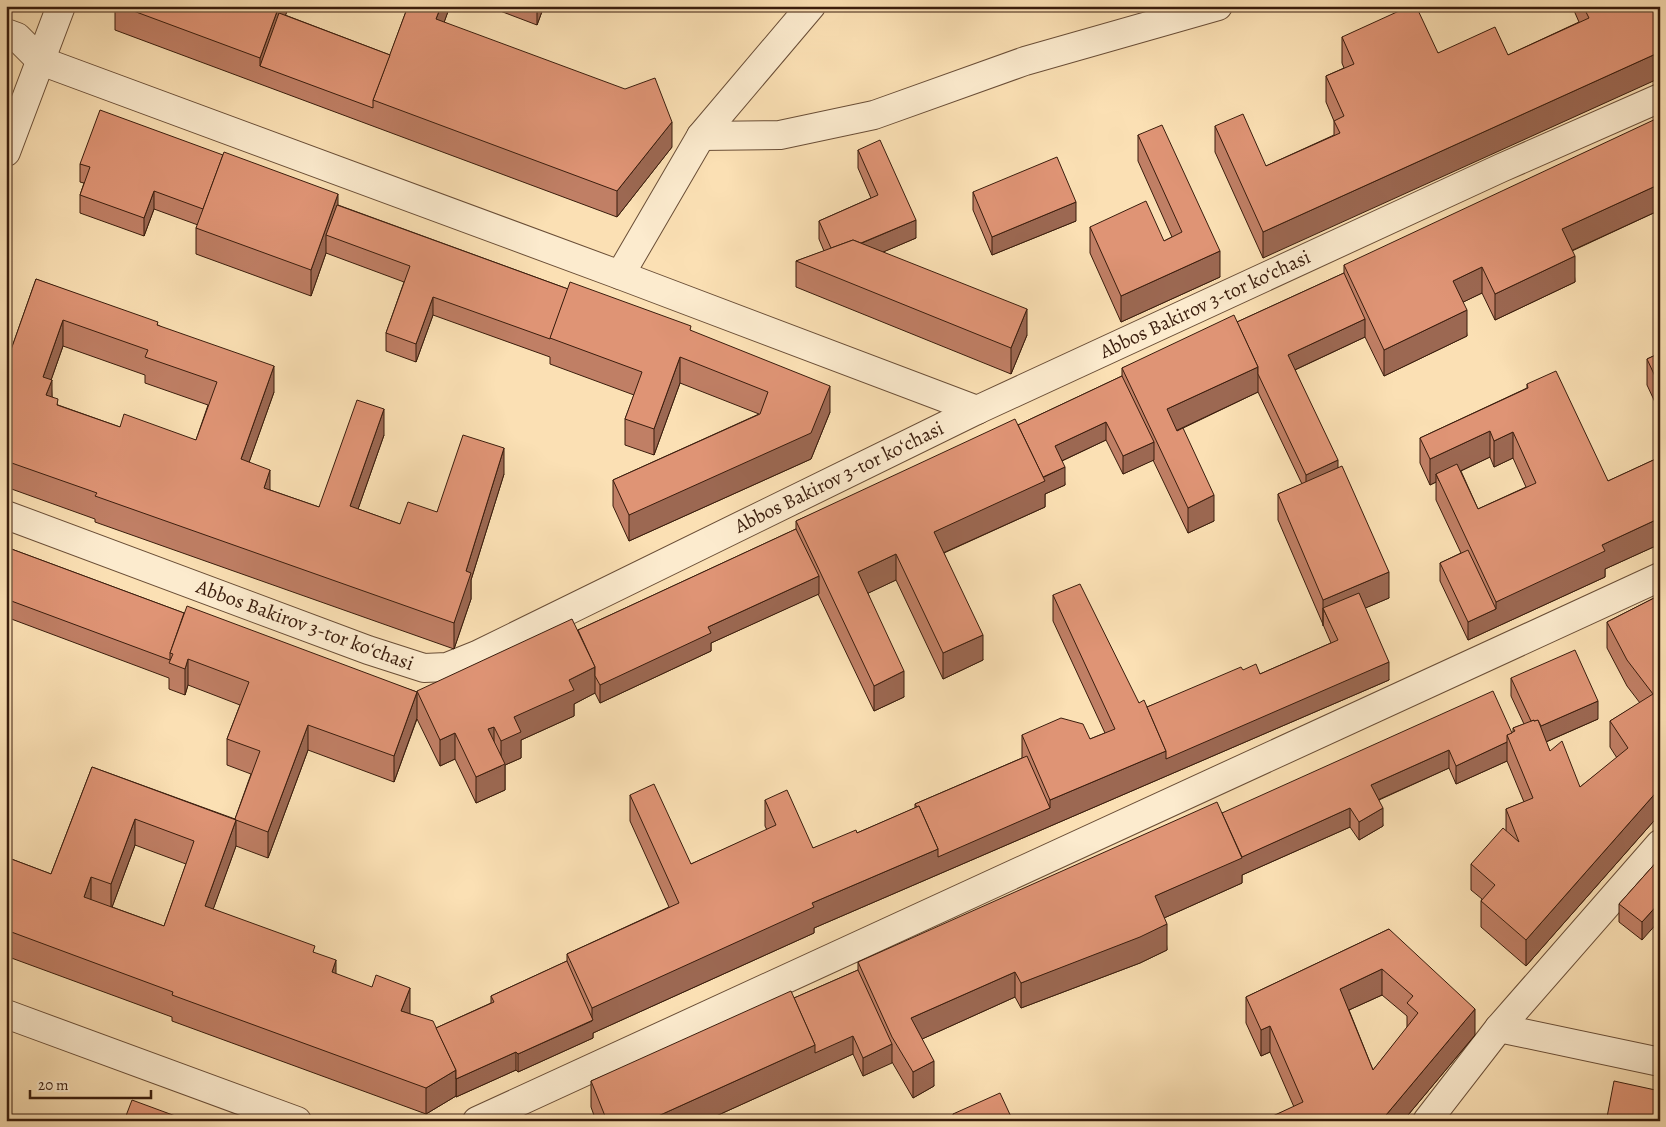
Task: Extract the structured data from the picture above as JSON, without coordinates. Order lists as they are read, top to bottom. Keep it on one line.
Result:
{"streets":{"street":["Abbos Bakirov 3-tor koʻchasi"]},"scale_bar":"20 m"}
